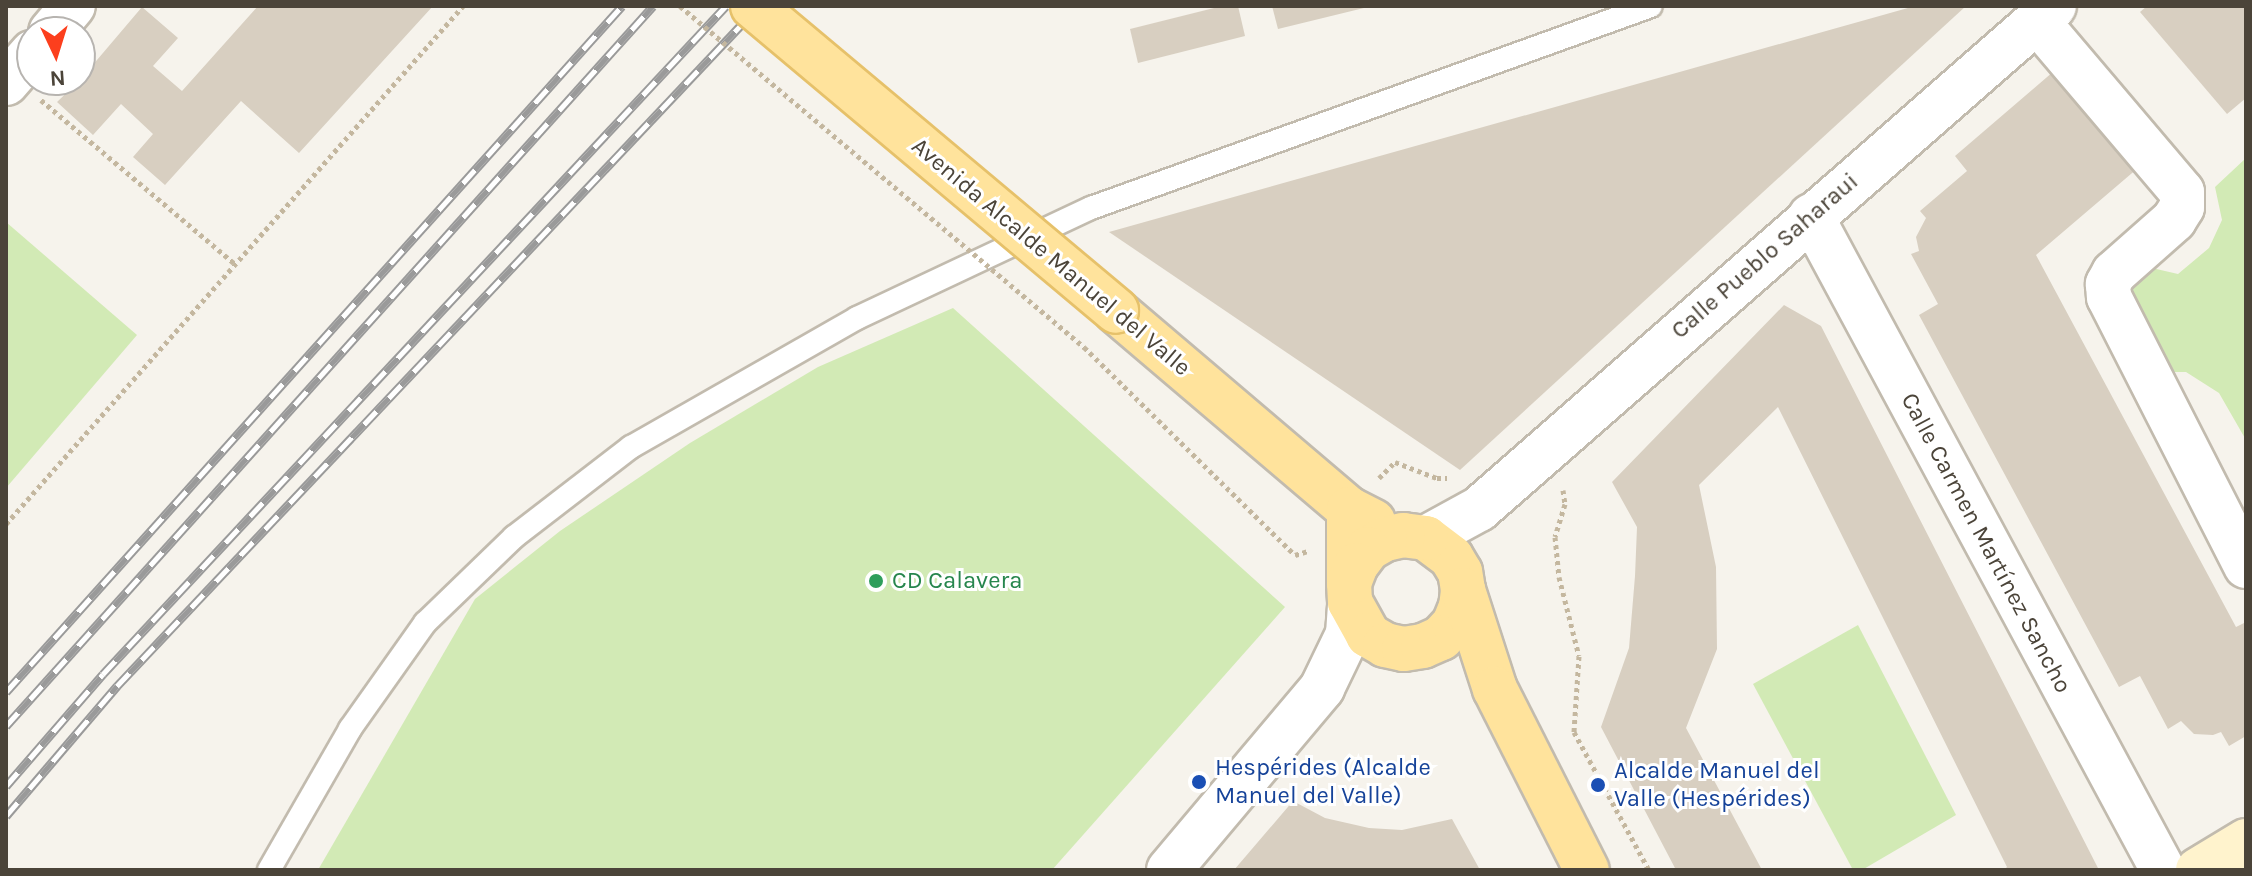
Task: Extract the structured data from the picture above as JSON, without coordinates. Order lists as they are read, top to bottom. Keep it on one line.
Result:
{"streets":{"main road":["Avenida Alcalde Manuel del Valle"],"street":["Calle Pueblo Saharaui","Calle Carmen Martínez Sancho"]},"crossings":[["Calle Pueblo Saharaui","Avenida Alcalde Manuel del Valle"],["Calle Pueblo Saharaui","Calle Carmen Martínez Sancho"]],"places":["CD Calavera","Hespérides (Alcalde Manuel del Valle)","Alcalde Manuel del Valle (Hespérides)"],"north":"bottom"}
